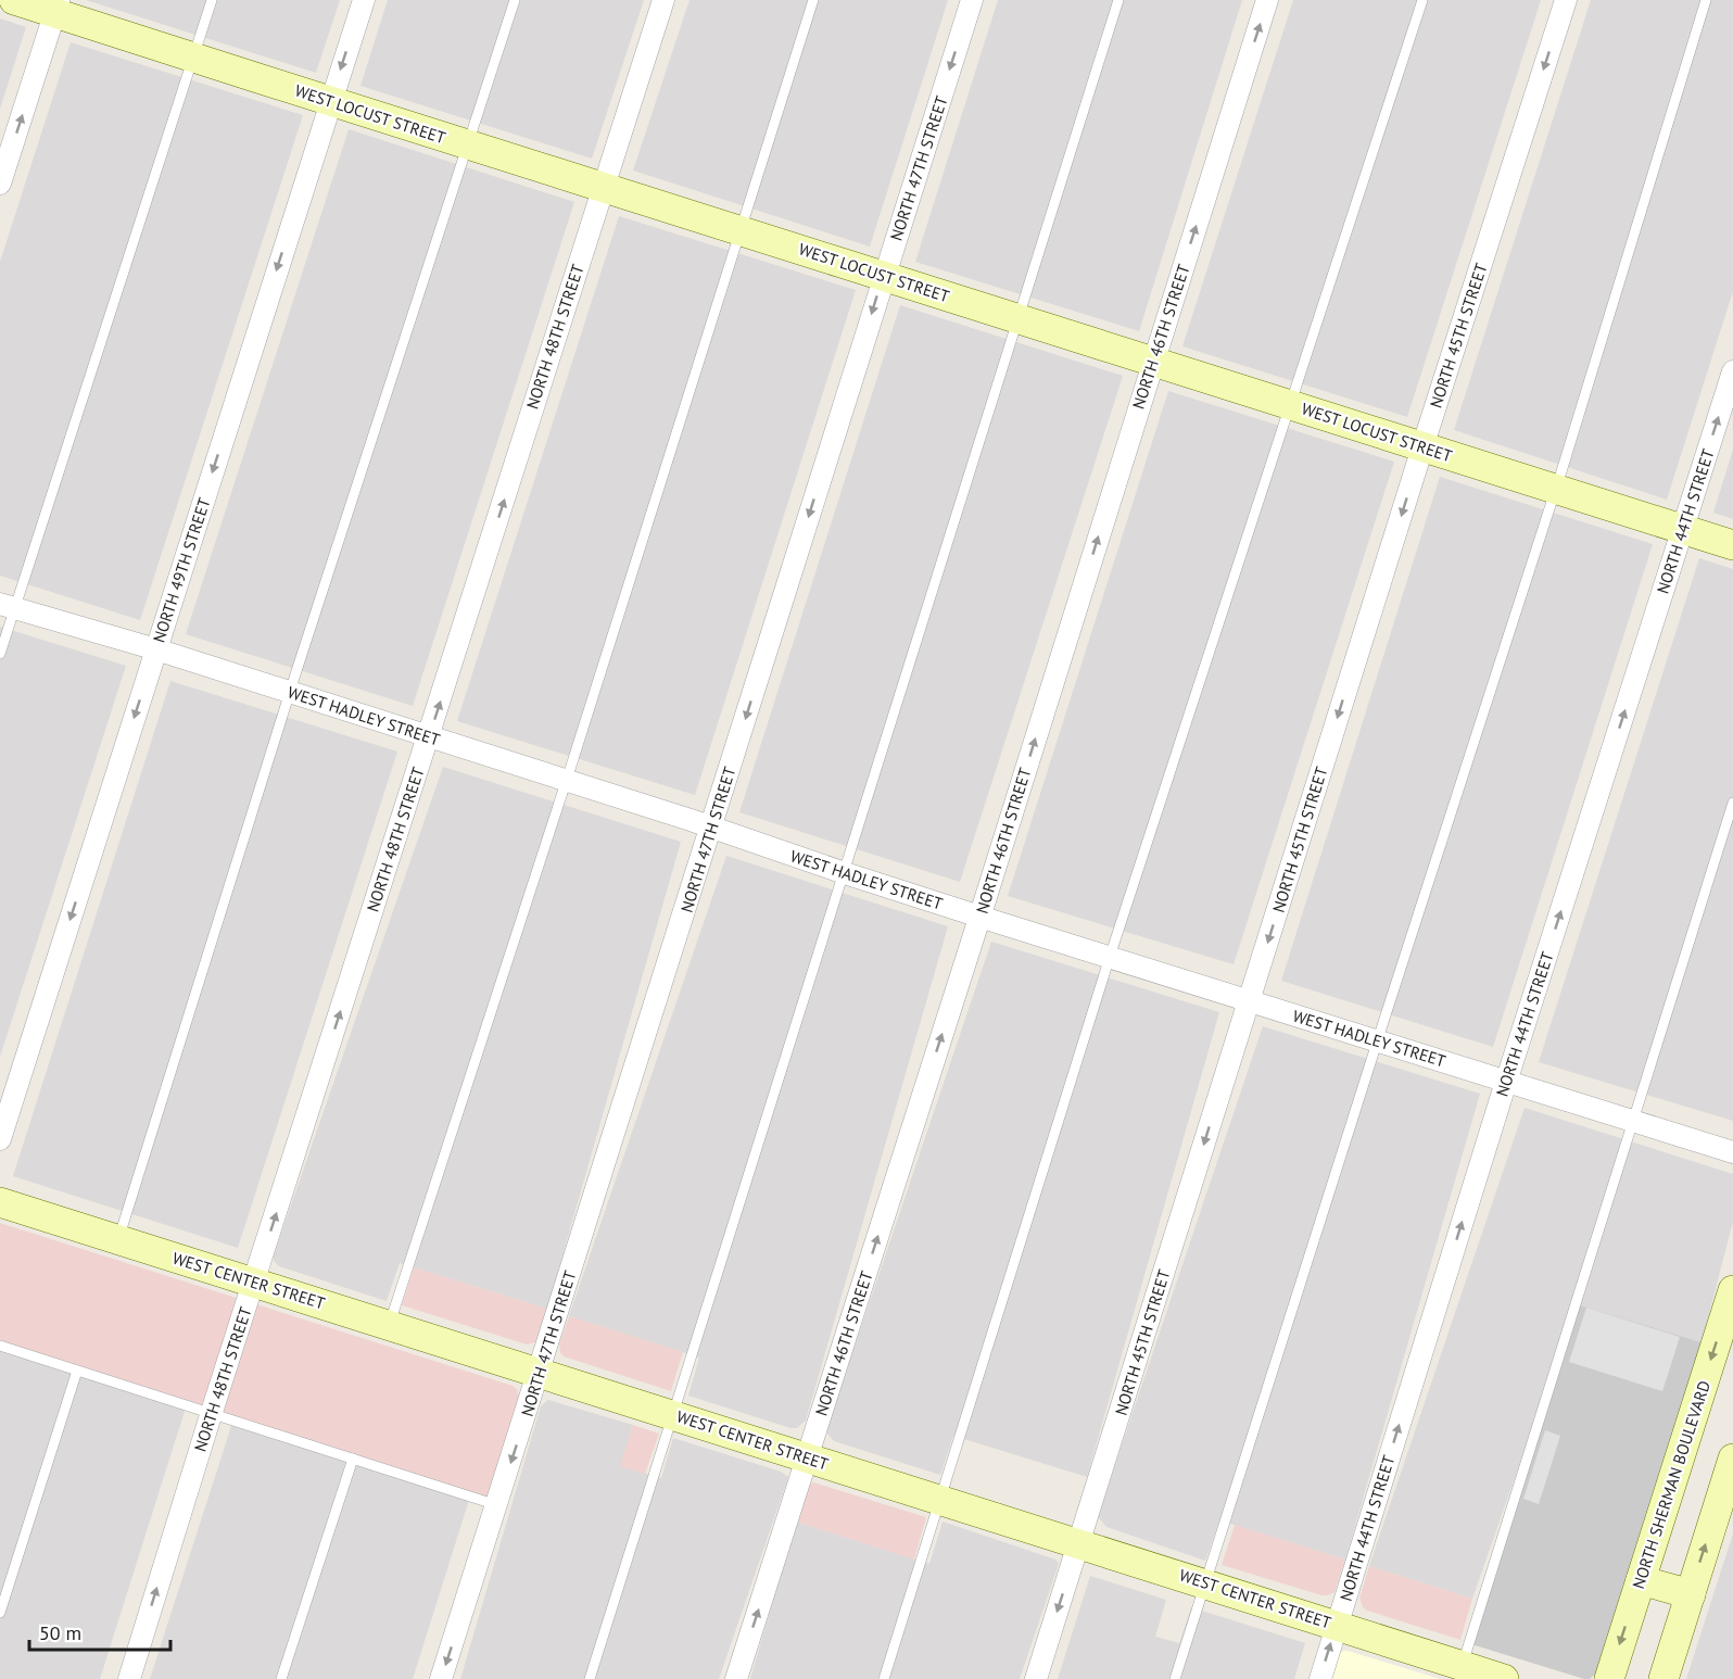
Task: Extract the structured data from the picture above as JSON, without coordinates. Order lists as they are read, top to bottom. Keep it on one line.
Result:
{"streets":{"street":["WEST LOCUST STREET","NORTH 47TH STREET","NORTH 45TH STREET","NORTH 48TH STREET","NORTH 46TH STREET","NORTH 44TH STREET","NORTH 49TH STREET","WEST HADLEY STREET","WEST CENTER STREET","NORTH SHERMAN BOULEVARD"]},"crossings":[["WEST LOCUST STREET","NORTH 47TH STREET"],["WEST LOCUST STREET","NORTH 45TH STREET"],["WEST LOCUST STREET","NORTH 48TH STREET"],["WEST LOCUST STREET","NORTH 46TH STREET"],["WEST LOCUST STREET","NORTH 44TH STREET"],["WEST LOCUST STREET","NORTH 49TH STREET"],["NORTH 47TH STREET","WEST HADLEY STREET"],["NORTH 47TH STREET","WEST CENTER STREET"],["NORTH 45TH STREET","WEST HADLEY STREET"],["NORTH 45TH STREET","WEST CENTER STREET"],["NORTH 48TH STREET","WEST HADLEY STREET"],["NORTH 48TH STREET","WEST CENTER STREET"],["NORTH 46TH STREET","WEST HADLEY STREET"],["NORTH 46TH STREET","WEST CENTER STREET"],["NORTH 44TH STREET","WEST HADLEY STREET"],["NORTH 44TH STREET","WEST CENTER STREET"],["NORTH 49TH STREET","WEST HADLEY STREET"]],"one_way":["NORTH 47TH STREET","NORTH 45TH STREET","NORTH 48TH STREET","NORTH 46TH STREET","NORTH 44TH STREET","NORTH 49TH STREET"],"scale_bar":"50 m"}
